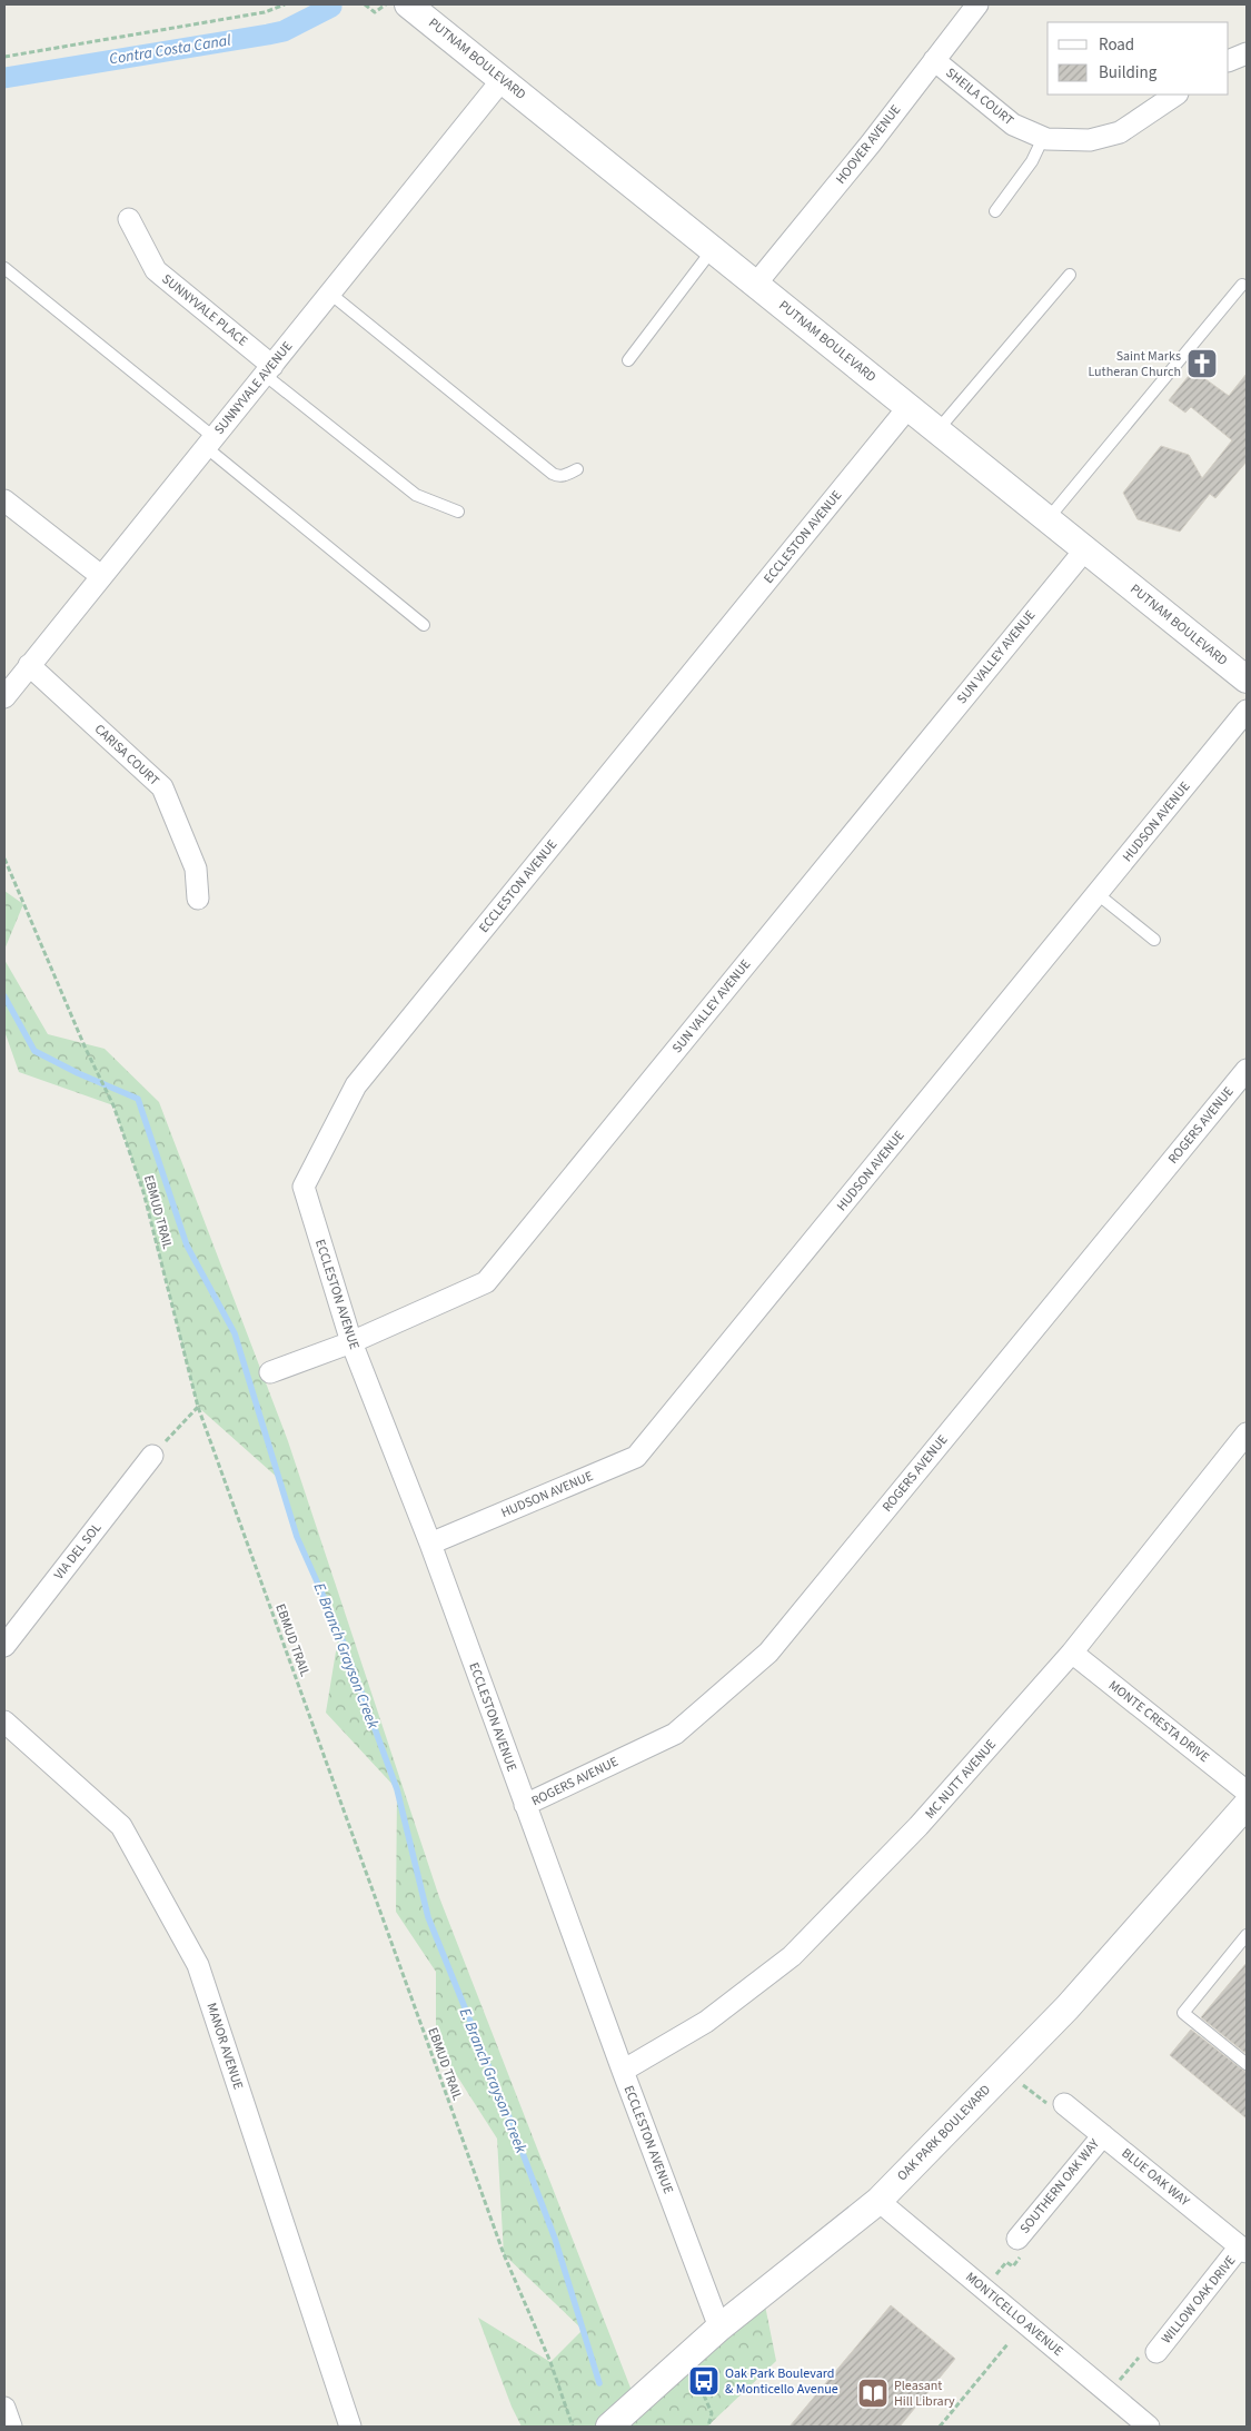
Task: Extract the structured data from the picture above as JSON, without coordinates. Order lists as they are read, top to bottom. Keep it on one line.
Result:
{"streets":{"street":["PUTNAM BOULEVARD","SHEILA COURT","HOOVER AVENUE","SUNNYVALE PLACE","SUNNYVALE AVENUE","ECCLESTON AVENUE","SUN VALLEY AVENUE","CARISA COURT","HUDSON AVENUE","ROGERS AVENUE","VIA DEL SOL","MONTE CRESTA DRIVE","MC NUTT AVENUE","MANOR AVENUE","OAK PARK BOULEVARD","BLUE OAK WAY","SOUTHERN OAK WAY","WILLOW OAK DRIVE","MONTICELLO AVENUE"],"path":["EBMUD TRAIL"]},"crossings":[["PUTNAM BOULEVARD","HOOVER AVENUE"],["PUTNAM BOULEVARD","SUNNYVALE AVENUE"],["PUTNAM BOULEVARD","ECCLESTON AVENUE"],["PUTNAM BOULEVARD","SUN VALLEY AVENUE"],["SHEILA COURT","HOOVER AVENUE"],["SUNNYVALE PLACE","SUNNYVALE AVENUE"],["SUNNYVALE AVENUE","CARISA COURT"],["ECCLESTON AVENUE","SUN VALLEY AVENUE"],["ECCLESTON AVENUE","HUDSON AVENUE"],["ECCLESTON AVENUE","ROGERS AVENUE"],["ECCLESTON AVENUE","MC NUTT AVENUE"],["ECCLESTON AVENUE","OAK PARK BOULEVARD"],["MONTE CRESTA DRIVE","MC NUTT AVENUE"],["OAK PARK BOULEVARD","MONTICELLO AVENUE"],["BLUE OAK WAY","SOUTHERN OAK WAY"],["BLUE OAK WAY","WILLOW OAK DRIVE"]],"water":["Contra Costa Canal","E. Branch Grayson Creek"],"places":{"church":["Saint Marks Lutheran Church"],"bus stop":["Oak Park Boulevard & Monticello Avenue"],"library":["Pleasant Hill Library"]},"legend":["Road","Building"]}
